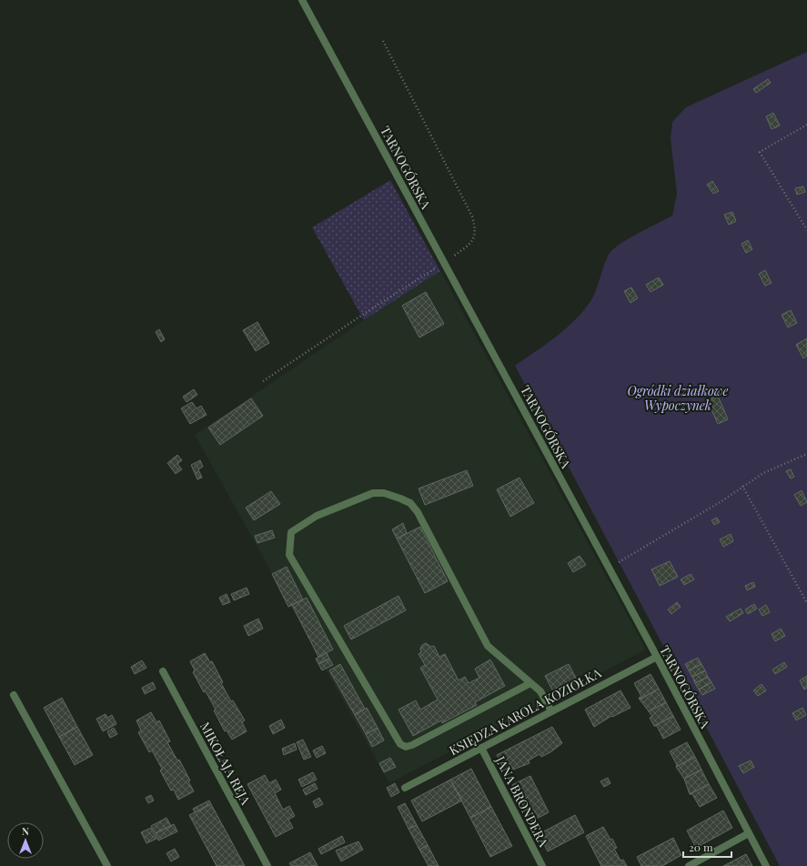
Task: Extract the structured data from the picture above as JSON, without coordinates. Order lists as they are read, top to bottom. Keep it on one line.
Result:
{"streets":{"street":["TARNOGÓRSKA","KSIĘDZA KAROLA KOZIOŁKA","MIKOŁAJA REJA","JANA BRONDERA"]},"crossings":[["TARNOGÓRSKA","KSIĘDZA KAROLA KOZIOŁKA"],["KSIĘDZA KAROLA KOZIOŁKA","JANA BRONDERA"]],"parks":["Ogródki działkowe Wypoczynek"],"scale_bar":"20 m","north":"top"}
